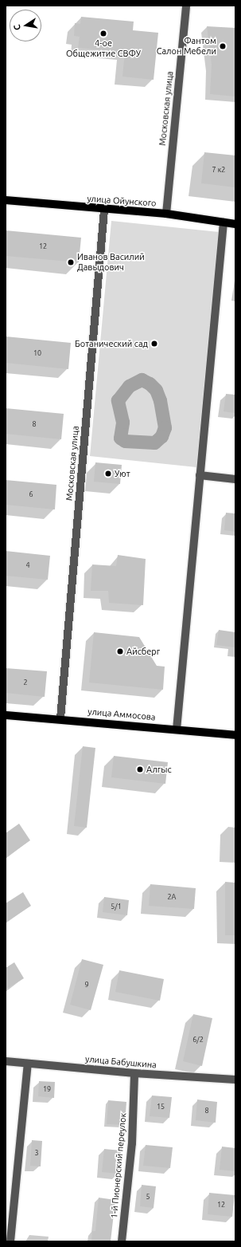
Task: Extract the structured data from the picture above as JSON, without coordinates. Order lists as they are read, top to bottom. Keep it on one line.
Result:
{"streets":{"main road":["улица Ойунского","улица Аммосова"],"street":["Московская улица","улица Бабушкина","1-й Пионерский переулок"]},"crossings":[["Московская улица","улица Ойунского"],["Московская улица","улица Аммосова"],["улица Бабушкина","1-й Пионерский переулок"]],"places":["4-ое Общежитие СВФУ","Фантом Салон Мебели","Иванов Василий Давыдович","Ботанический сад","Уют","Айсберг","Алгыс"],"house_numbers":["7 к2","12","10","8","6","4","2","2А","5/1","9","6/2","19","15","8","3","5","12"],"north":"left"}
